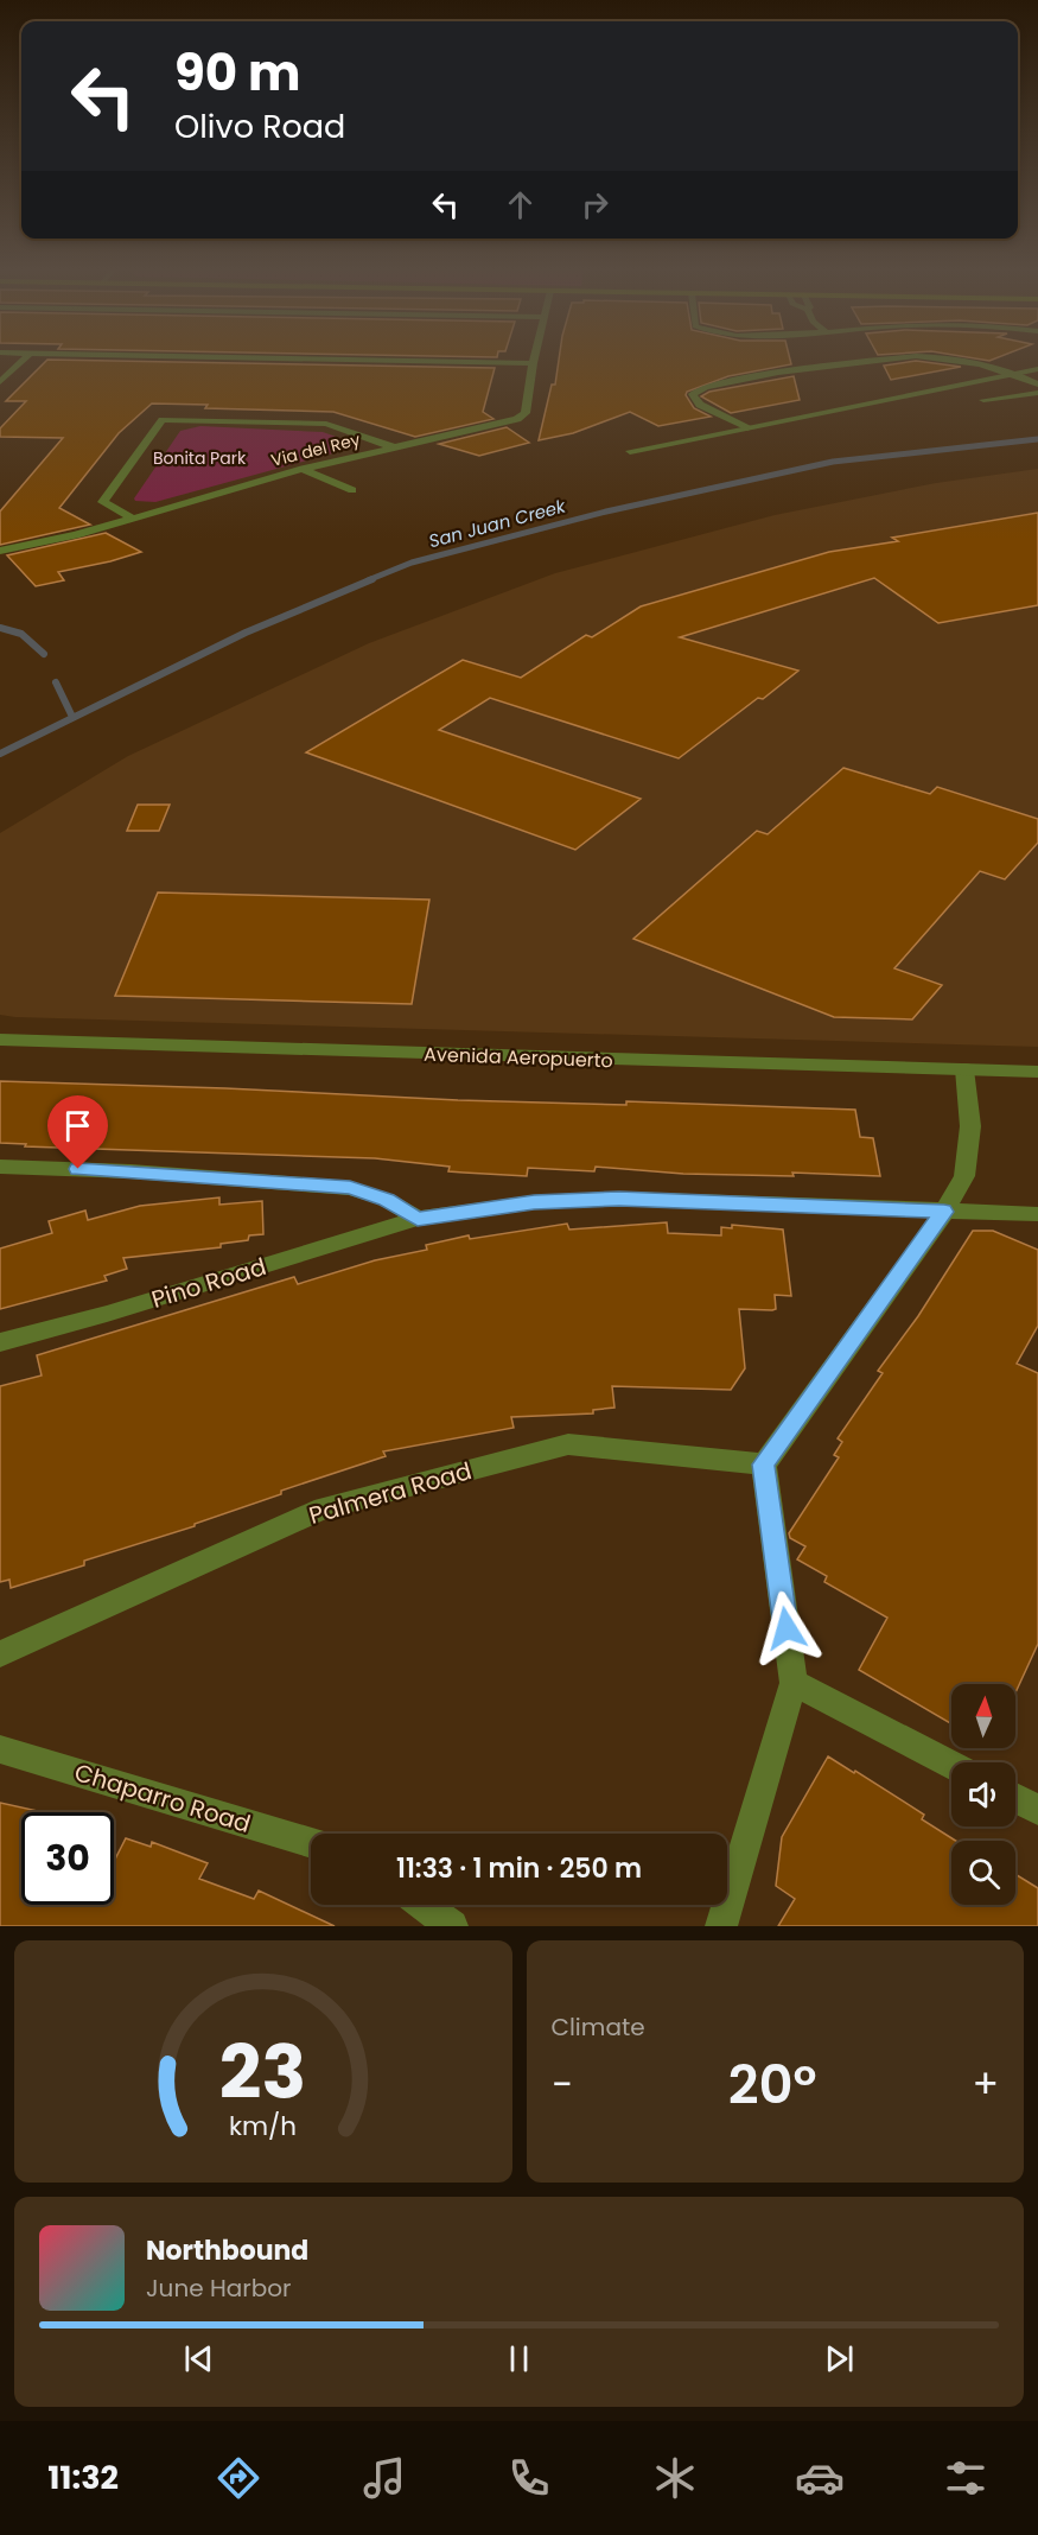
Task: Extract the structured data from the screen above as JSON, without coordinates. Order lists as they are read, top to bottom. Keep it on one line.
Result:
{"streets":{"street":["Via del Rey","Avenida Aeropuerto","Pino Road","Palmera Road","Chaparro Road"]},"water":["San Juan Creek"],"parks":["Bonita Park"],"north":"top","page":{"turn":["90 m","Olivo Road"],"limit":"30","trip":"11:33 · 1 min · 250 m","tile":"Climate","heat":["−","20°","+"],"song":["Northbound","June Harbor"],"tabs":"11:32","gauge":["23","km/h"]}}
